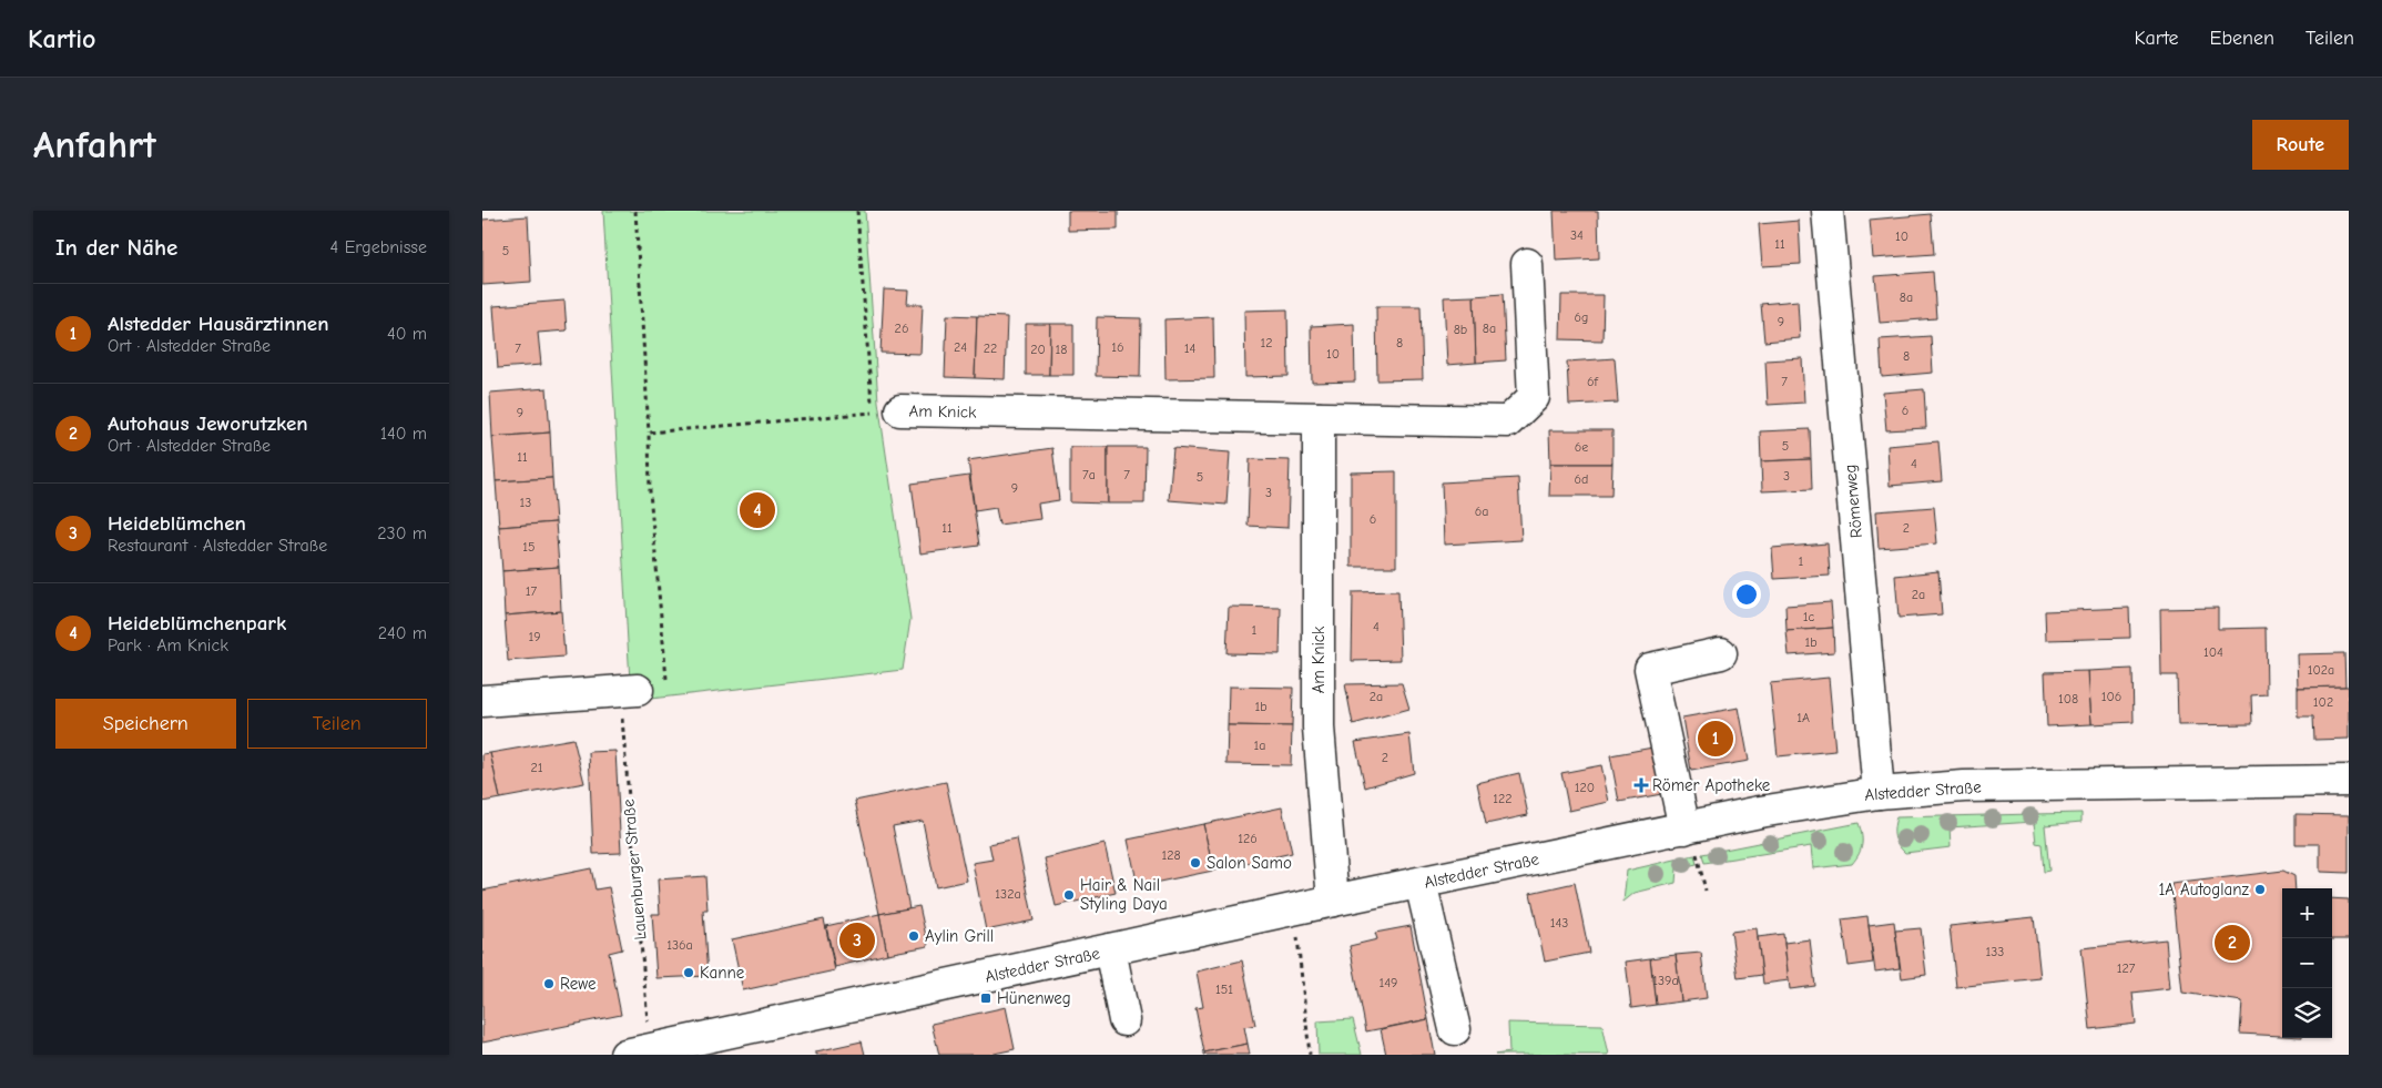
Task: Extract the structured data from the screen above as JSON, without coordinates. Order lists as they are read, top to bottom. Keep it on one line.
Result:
{"streets":{"street":["Am Knick","Römerweg","Alstedder Straße"],"path":["Lauenburger Straße"]},"crossings":[["Am Knick","Alstedder Straße"],["Römerweg","Alstedder Straße"],["Alstedder Straße","Lauenburger Straße"]],"places":{"health":["Römer Apotheke"],"other":["Salon Samo","1A Autoglanz","Hair & Nail Styling Daya","Aylin Grill","Kanne","Rewe"],"transit":["Hünenweg"]},"house_numbers":["34","10","11","5","8a","6g","9","26","8a","8b","12","8","24","16","7","22","14","20","18","10","8","6f","7","6","9","5","6e","11","4","7a","7","3","5","6d","9","3","13","6a","6","11","2","15","1","17","2a","1c","4","1","19","1b","104","102a","2a","106","108","102","1b","1A","1a","2","21","120","122","126","128","132a","143","136a","133","127","139a","149","151"],"page":{"header":"Kartio","nav":["Karte","Ebenen","Teilen"],"buttons":["Route",["Speichern","Teilen"]],"title":"Anfahrt","heading":["In der Nähe","4 Ergebnisse"],"list":[{"mark":"1","name":"Alstedder Hausärztinnen","note":"Ort · Alstedder Straße","value":"40 m"},{"mark":"2","name":"Autohaus Jeworutzken","note":"Ort · Alstedder Straße","value":"140 m"},{"mark":"3","name":"Heideblümchen","note":"Restaurant · Alstedder Straße","value":"230 m"},{"mark":"4","name":"Heideblümchenpark","note":"Park · Am Knick","value":"240 m"}],"pins":["4","1","3","2"],"map_buttons":["+","−"]}}
